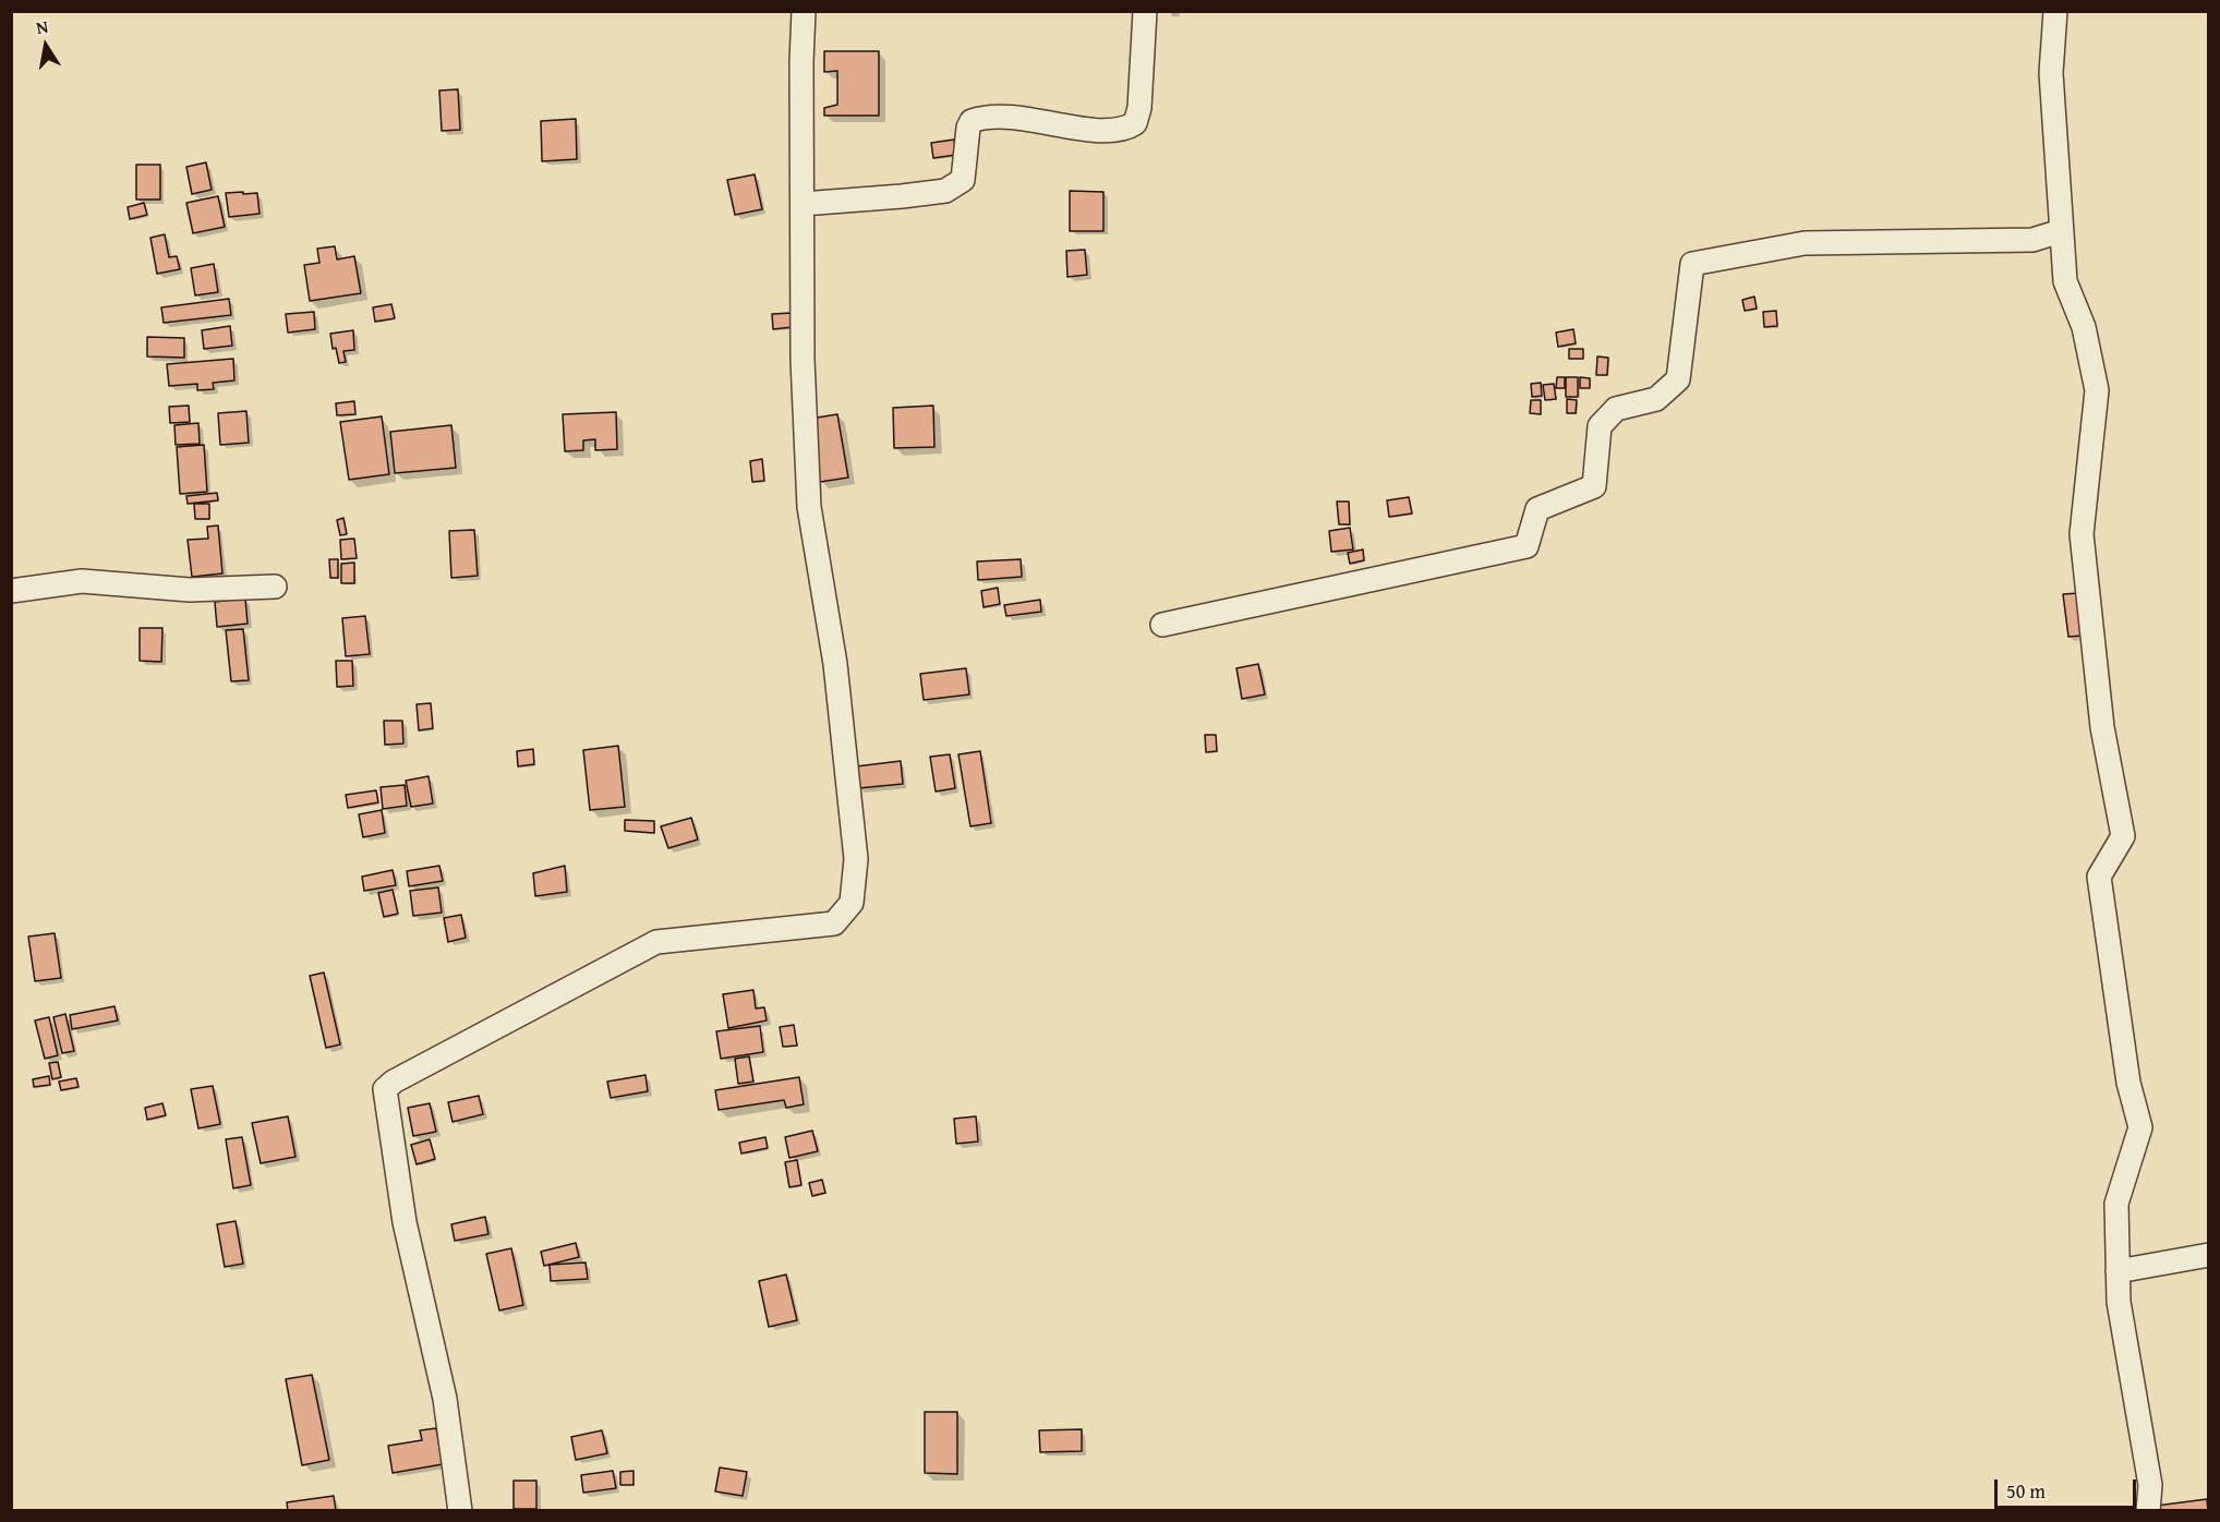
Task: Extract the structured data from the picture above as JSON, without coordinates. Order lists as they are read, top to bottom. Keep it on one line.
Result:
{"scale_bar":"50 m","north":"top"}
